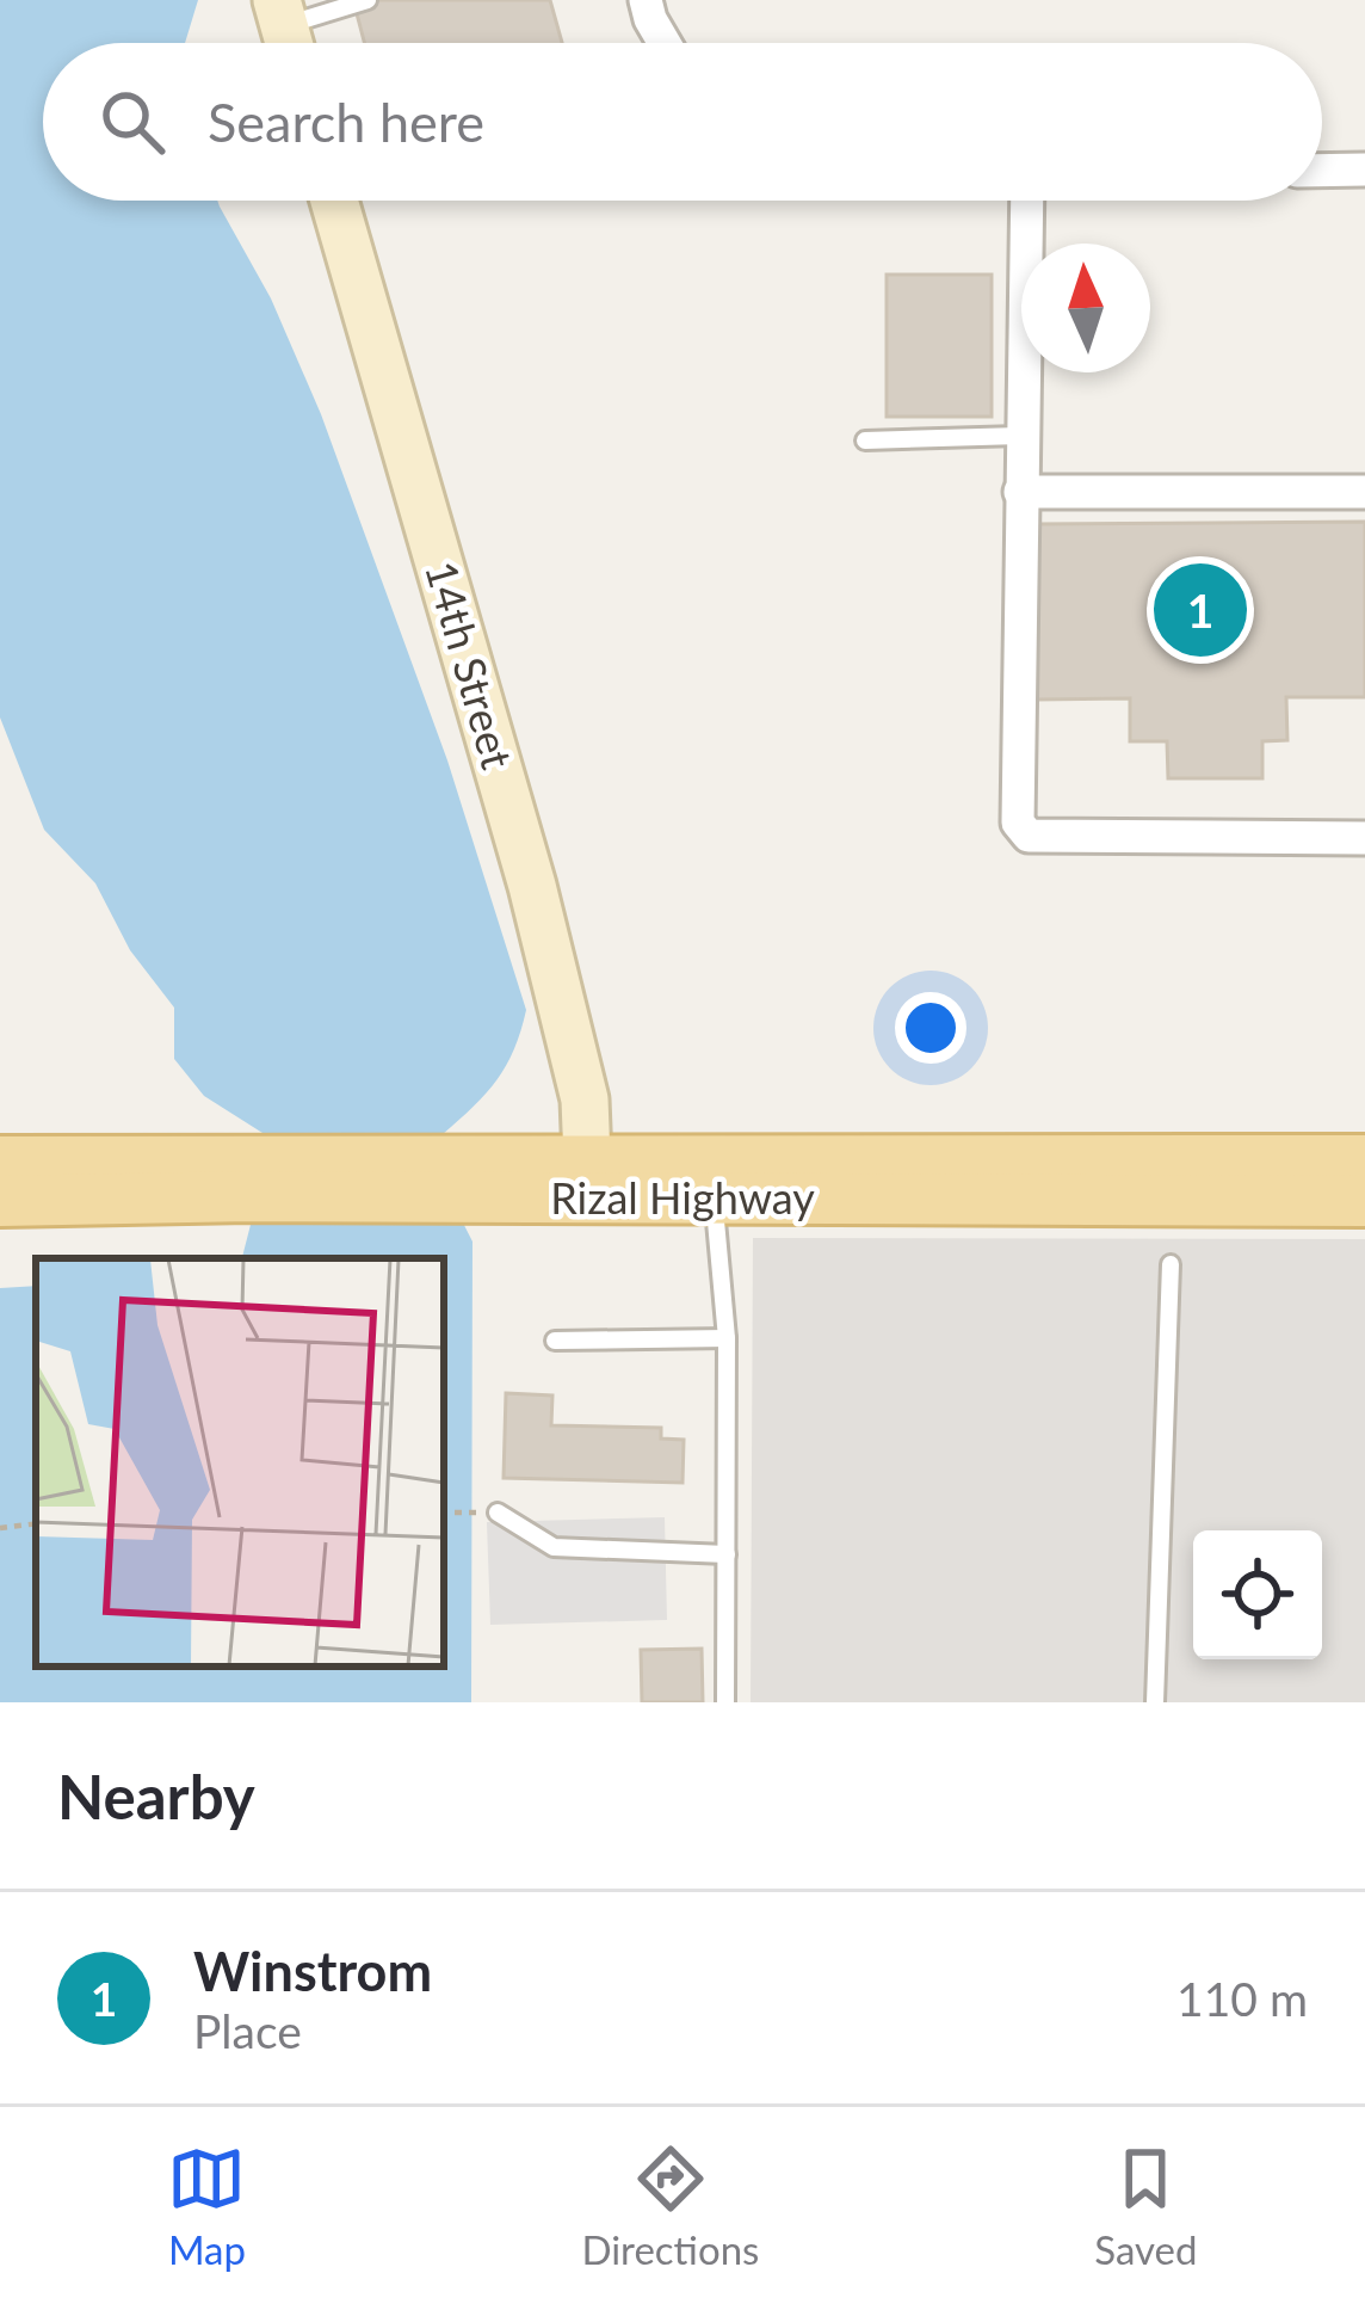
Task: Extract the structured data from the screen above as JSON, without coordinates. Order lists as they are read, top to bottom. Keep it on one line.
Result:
{"streets":{"main road":["14th Street","Rizal Highway"]},"crossings":[["14th Street","Rizal Highway"]],"north":"top","page":{"search":"Search here","pins":"1","heading":"Nearby","list":[{"mark":"1","name":"Winstrom","note":"Place","value":"110 m"}],"nav":["Map","Directions","Saved"]}}
